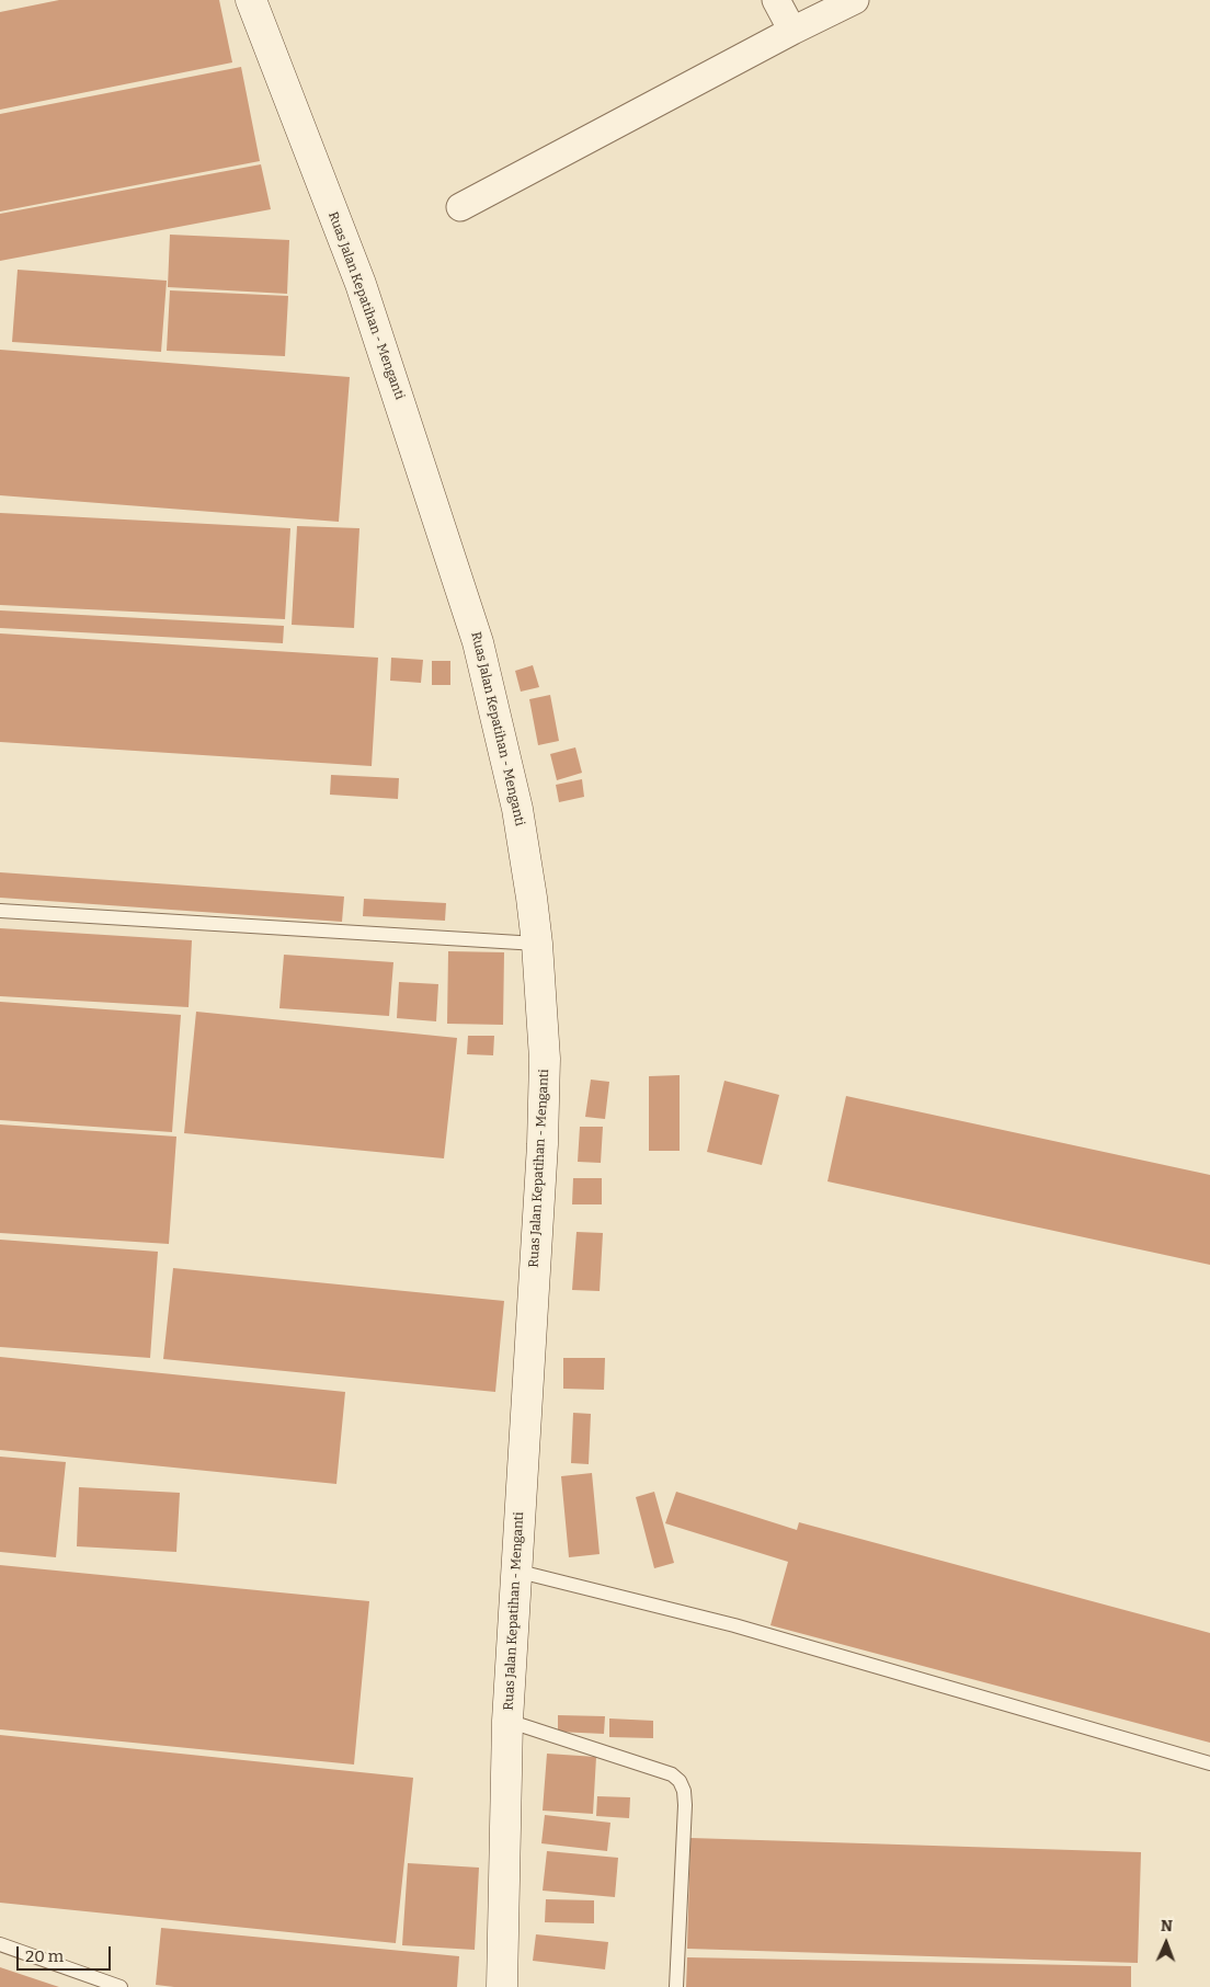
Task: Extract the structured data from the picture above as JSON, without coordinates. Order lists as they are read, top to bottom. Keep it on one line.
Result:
{"streets":{"main road":["Ruas Jalan Kepatihan - Menganti"]},"scale_bar":"20 m","north":"top"}
